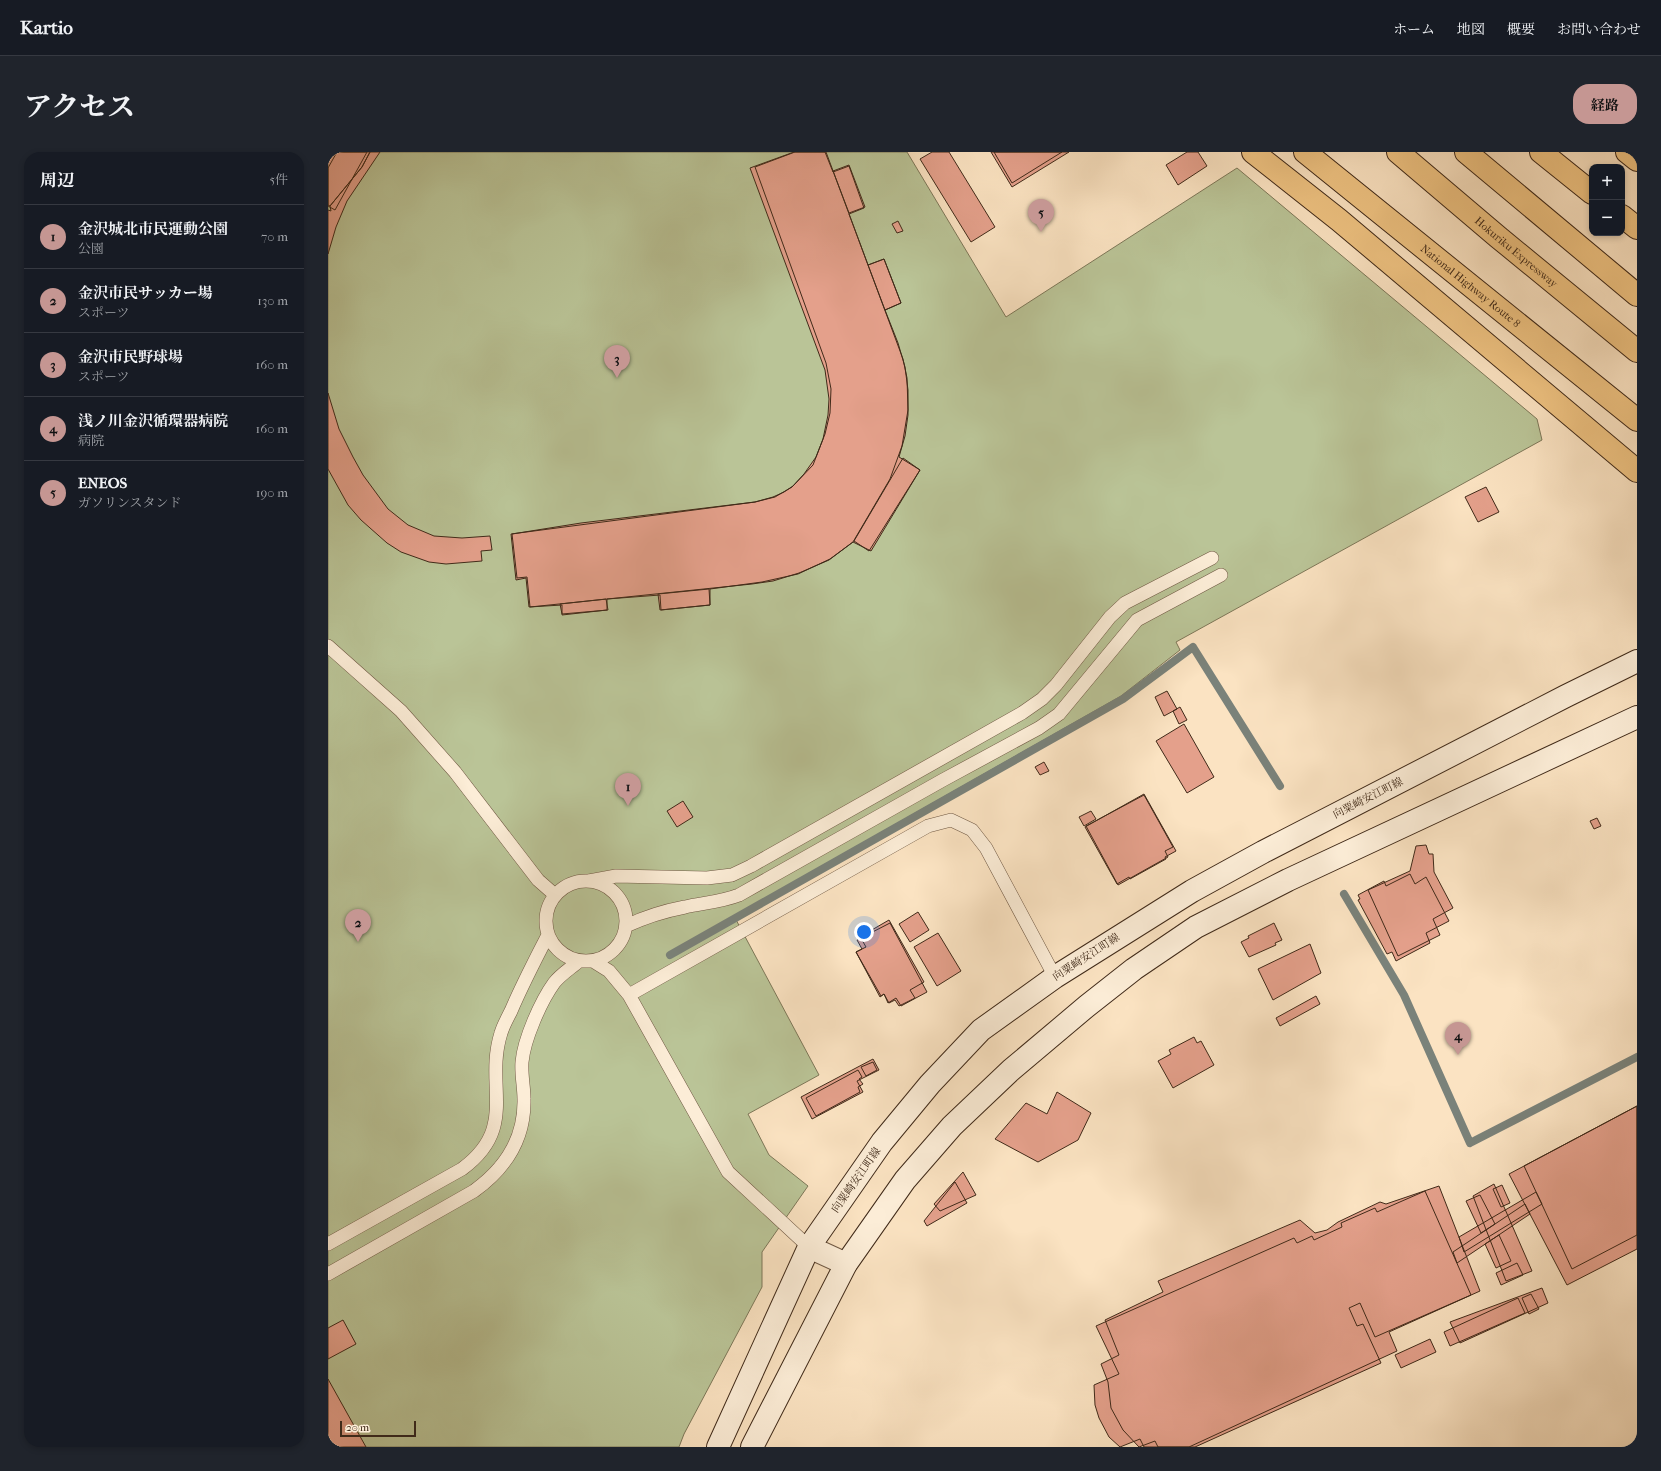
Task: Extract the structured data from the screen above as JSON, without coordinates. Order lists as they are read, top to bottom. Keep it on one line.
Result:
{"streets":{"highway":["Hokuriku Expressway","National Highway Route 8"],"main road":["向粟崎安江町線"]},"scale_bar":"20 m","page":{"header":"Kartio","nav":["ホーム","地図","概要","お問い合わせ"],"title":"アクセス","buttons":"経路","heading":["周辺","5件"],"map_buttons":["+","−"],"pins":["5","3","1","2","4"],"list":[{"mark":"1","name":"金沢城北市民運動公園","note":"公園","value":"70 m"},{"mark":"2","name":"金沢市民サッカー場","note":"スポーツ","value":"130 m"},{"mark":"3","name":"金沢市民野球場","note":"スポーツ","value":"160 m"},{"mark":"4","name":"浅ノ川金沢循環器病院","note":"病院","value":"160 m"},{"mark":"5","name":"ENEOS","note":"ガソリンスタンド","value":"190 m"}],"scale":"20 m"}}
